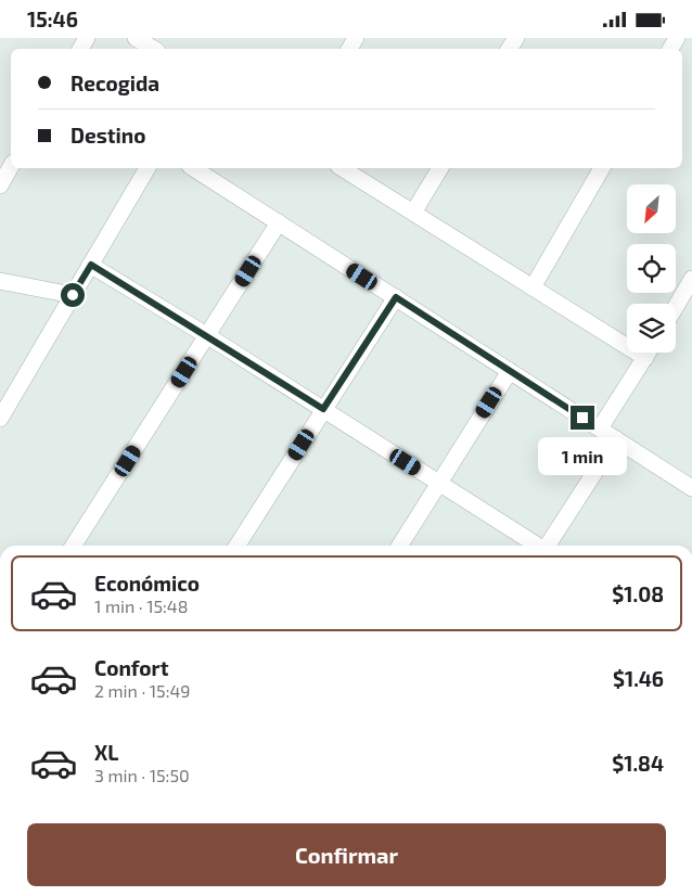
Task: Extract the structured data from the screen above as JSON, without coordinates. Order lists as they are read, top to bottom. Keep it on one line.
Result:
{"north":"bottom left","page":{"status":"15:46","banner":["Recogida","Destino"],"bubble":"1 min","list":[{"name":"Económico","note":"1 min · 15:48","value":"$1.08"},{"name":"Confort","note":"2 min · 15:49","value":"$1.46"},{"name":"XL","note":"3 min · 15:50","value":"$1.84"}],"buttons":"Confirmar"}}
